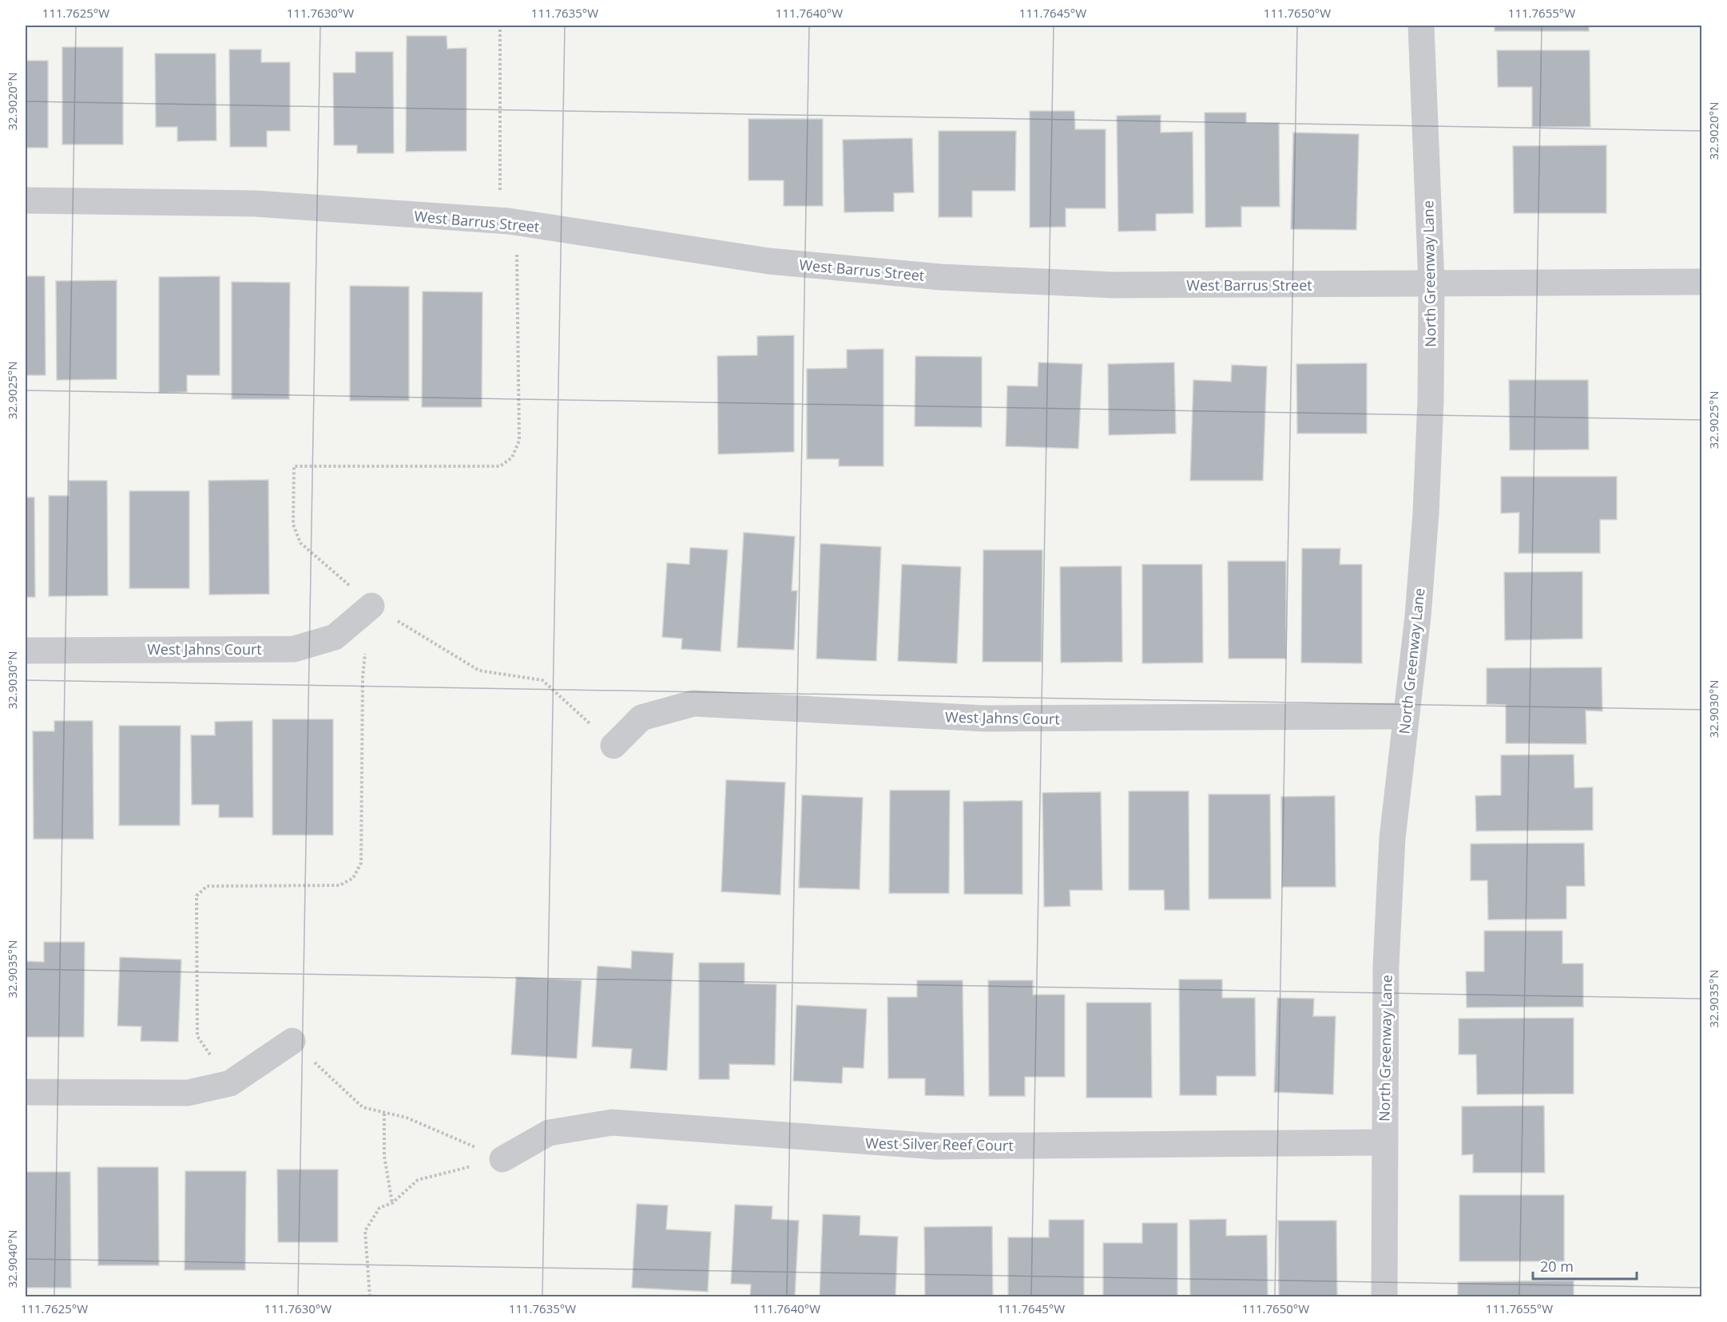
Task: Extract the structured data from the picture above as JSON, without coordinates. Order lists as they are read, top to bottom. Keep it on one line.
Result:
{"streets":{"street":["West Barrus Street","North Greenway Lane","West Jahns Court","West Silver Reef Court"]},"crossings":[["West Barrus Street","North Greenway Lane"],["North Greenway Lane","West Jahns Court"],["North Greenway Lane","West Silver Reef Court"]],"scale_bar":"20 m","coordinates":["111.7625°W","111.7630°W","111.7635°W","111.7640°W","111.7645°W","111.7650°W","111.7655°W","32.9020°N","32.9025°N","32.9030°N","32.9035°N","32.9040°N"]}
